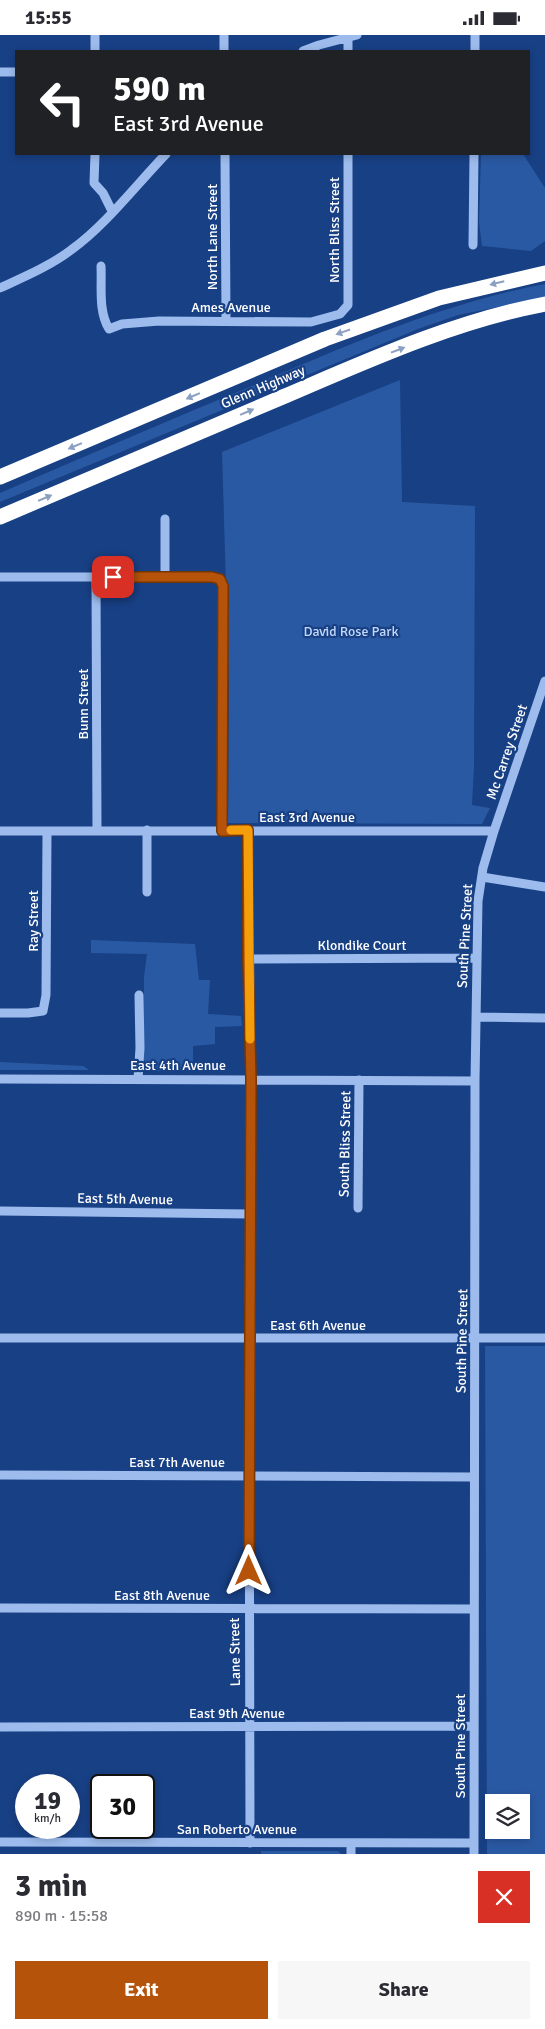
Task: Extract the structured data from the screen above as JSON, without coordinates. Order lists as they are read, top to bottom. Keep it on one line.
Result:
{"streets":{"highway":["Glenn Highway"],"street":["North Bliss Street","North Lane Street","Ames Avenue","Bunn Street","Mc Carrey Street","East 3rd Avenue","Ray Street","South Pine Street","Klondike Court","East 4th Avenue","South Bliss Street","East 5th Avenue","East 6th Avenue","East 7th Avenue","East 8th Avenue","Lane Street","East 9th Avenue","San Roberto Avenue"]},"crossings":[["North Bliss Street","Ames Avenue"],["North Lane Street","Ames Avenue"],["Bunn Street","East 3rd Avenue"],["Mc Carrey Street","East 3rd Avenue"],["Mc Carrey Street","South Pine Street"],["East 3rd Avenue","Ray Street"],["East 3rd Avenue","South Pine Street"],["East 3rd Avenue","Lane Street"],["South Pine Street","Klondike Court"],["South Pine Street","East 4th Avenue"],["South Pine Street","East 6th Avenue"],["South Pine Street","East 7th Avenue"],["South Pine Street","East 8th Avenue"],["South Pine Street","East 9th Avenue"],["South Pine Street","San Roberto Avenue"],["Klondike Court","Lane Street"],["East 4th Avenue","South Bliss Street"],["East 4th Avenue","Lane Street"],["East 5th Avenue","Lane Street"],["East 6th Avenue","Lane Street"],["East 7th Avenue","Lane Street"],["East 8th Avenue","Lane Street"],["Lane Street","East 9th Avenue"],["Lane Street","San Roberto Avenue"]],"parks":["David Rose Park"],"page":{"status":"15:55","turn":["590 m","East 3rd Avenue"],"speed":"19 km/h","limit":"30","heading":["3 min","890 m · 15:58"],"buttons":["Exit","Share"]}}
